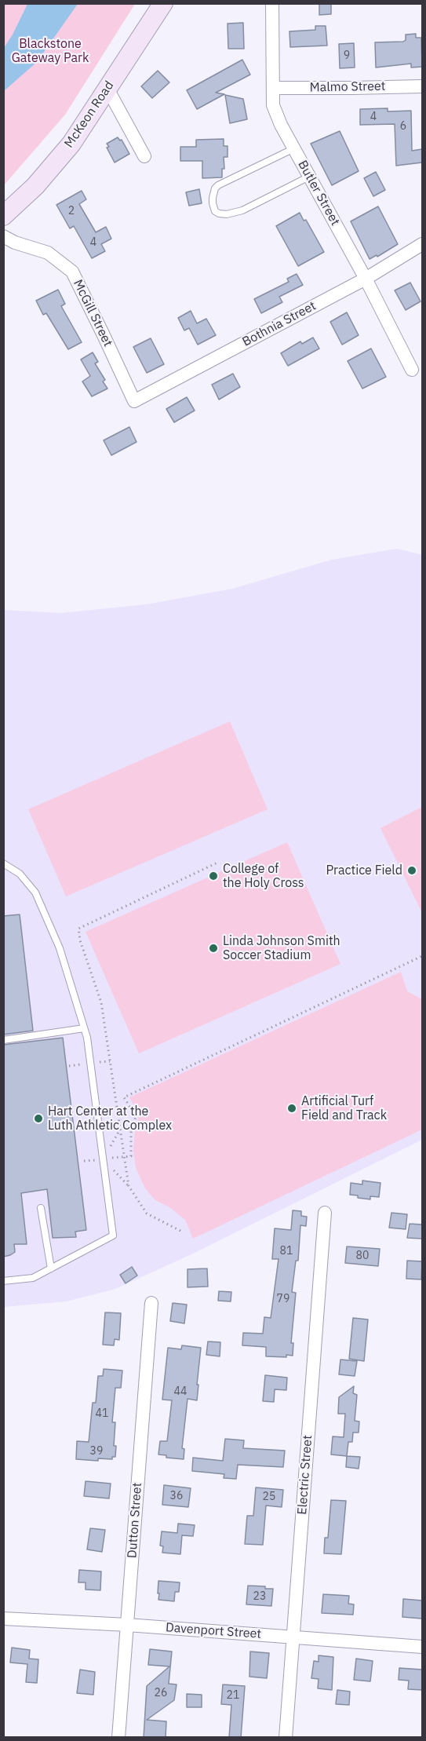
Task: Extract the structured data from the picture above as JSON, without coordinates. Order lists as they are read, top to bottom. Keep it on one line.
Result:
{"streets":{"main road":["McKeon Road"],"street":["Malmo Street","Butler Street","McGill Street","Bothnia Street","Electric Street","Dutton Street","Davenport Street"]},"crossings":[["Malmo Street","Butler Street"],["Butler Street","Bothnia Street"],["McGill Street","Bothnia Street"],["Electric Street","Davenport Street"],["Dutton Street","Davenport Street"]],"parks":["Blackstone Gateway Park"],"places":["Practice Field","College of the Holy Cross","Linda Johnson Smith Soccer Stadium","Artificial Turf Field and Track","Hart Center at the Luth Athletic Complex"],"house_numbers":["9","4","6","2","4","81","80","79","44","41","39","36","25","23","26","21"]}
